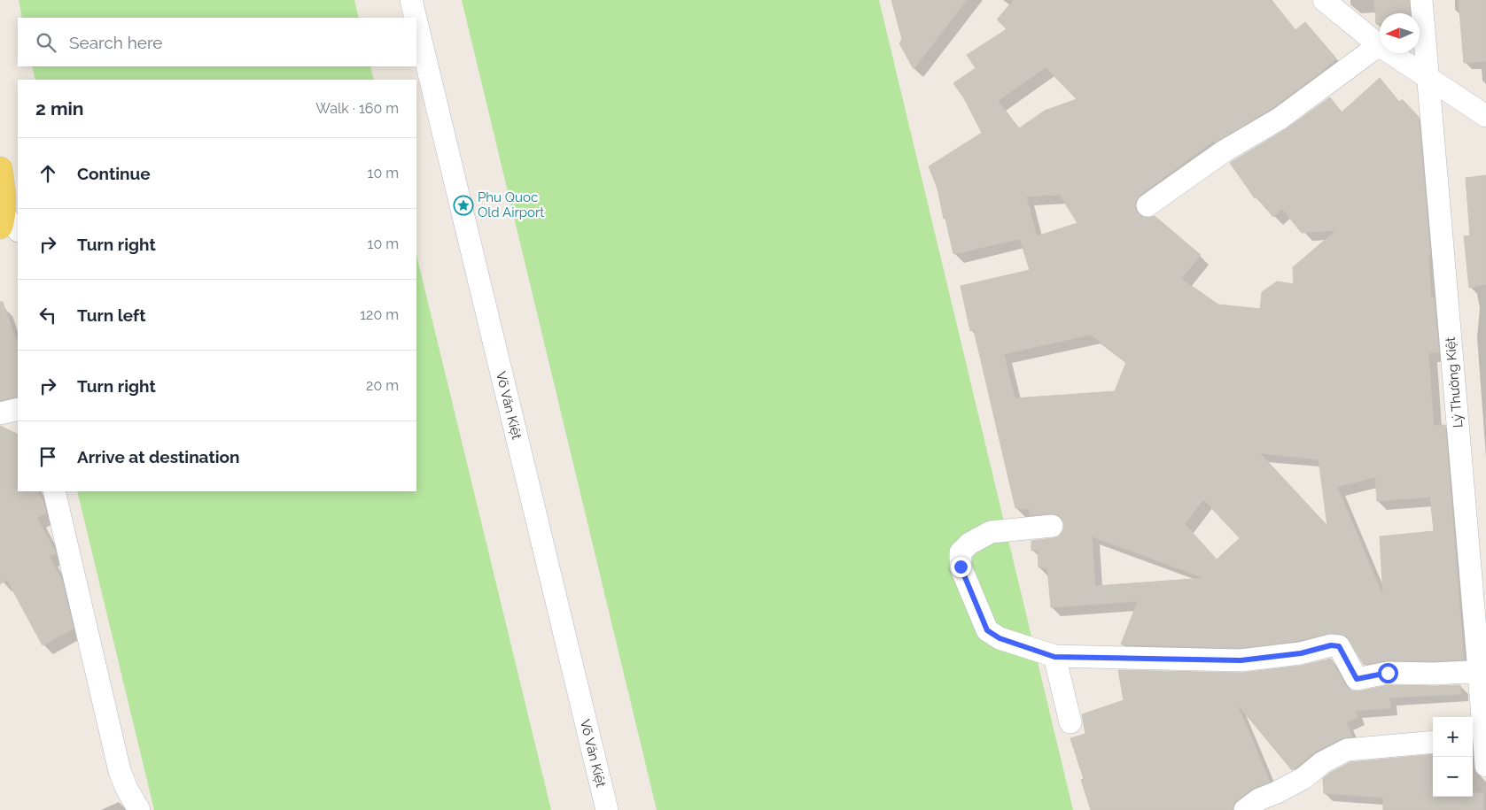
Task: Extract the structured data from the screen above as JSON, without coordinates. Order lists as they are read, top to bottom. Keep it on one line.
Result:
{"streets":{"street":["Lý Thường Kiệt","Võ Văn Kiệt"]},"places":{"place":["Phu Quoc Old Airport"]},"north":"left","page":{"search":"Search here","heading":["2 min","Walk · 160 m"],"list":[["Continue","10 m"],["Turn right","10 m"],["Turn left","120 m"],["Turn right","20 m"],"Arrive at destination"],"map_buttons":["+","−"]}}
